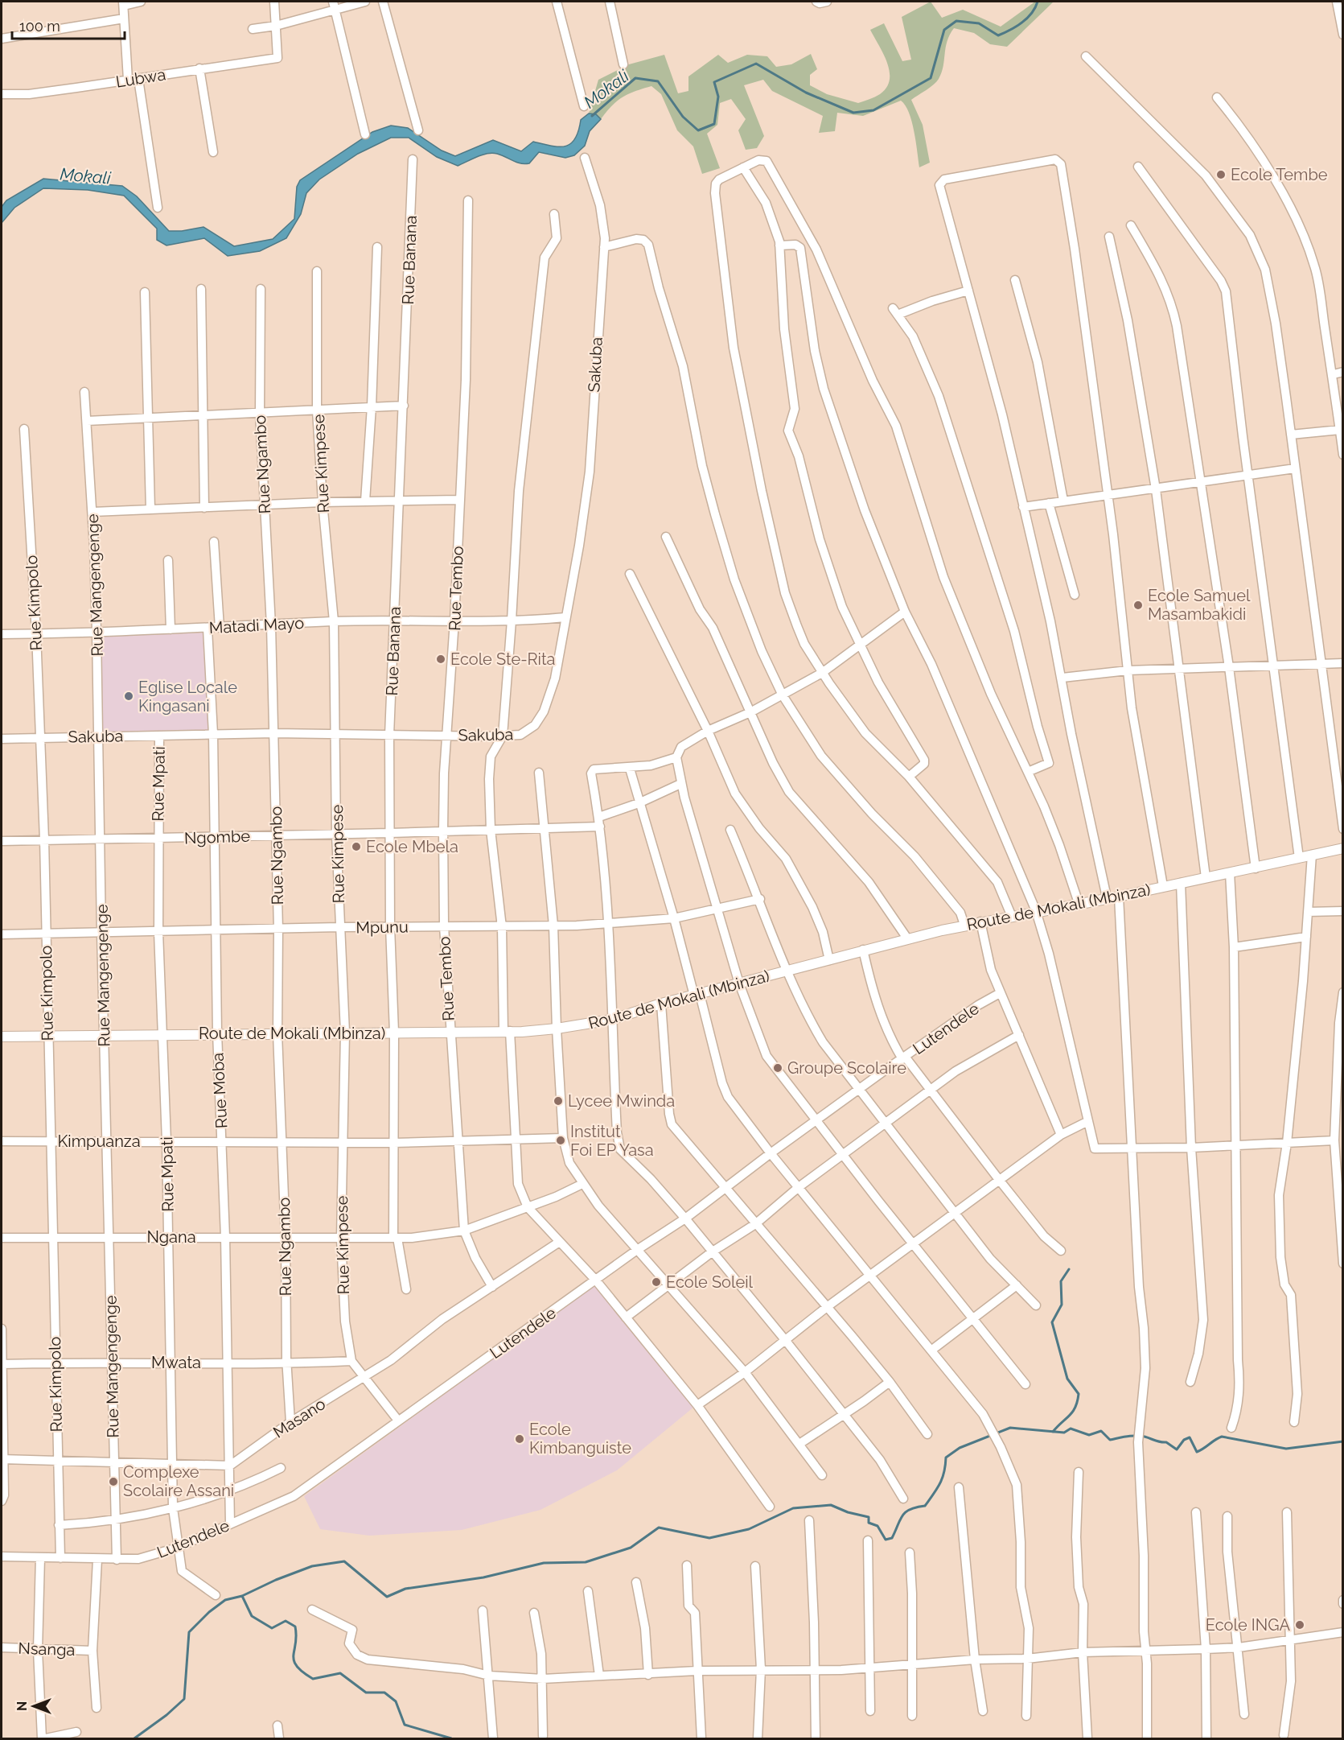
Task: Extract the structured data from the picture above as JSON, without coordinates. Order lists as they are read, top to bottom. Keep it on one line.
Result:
{"streets":{"street":["Lubwa","Rue Banana","Sakuba","Rue Kimpese","Rue Ngambo","Rue Mangengenge","Rue Tembo","Rue Kimpolo","Matadi Mayo","Rue Mpati","Ngombe","Route de Mokali (Mbinza)","Mpunu","Lutendele","Rue Moba","Kimpuanza","Ngana","Mwata","Masano","Nsanga"]},"crossings":[["Rue Banana","Sakuba"],["Rue Banana","Matadi Mayo"],["Rue Banana","Ngombe"],["Rue Banana","Route de Mokali (Mbinza)"],["Rue Banana","Mpunu"],["Rue Banana","Kimpuanza"],["Rue Banana","Ngana"],["Sakuba","Rue Kimpese"],["Sakuba","Rue Ngambo"],["Sakuba","Rue Mangengenge"],["Sakuba","Rue Tembo"],["Sakuba","Rue Kimpolo"],["Sakuba","Matadi Mayo"],["Sakuba","Rue Mpati"],["Sakuba","Rue Moba"],["Rue Kimpese","Matadi Mayo"],["Rue Kimpese","Ngombe"],["Rue Kimpese","Route de Mokali (Mbinza)"],["Rue Kimpese","Mpunu"],["Rue Kimpese","Lutendele"],["Rue Kimpese","Kimpuanza"],["Rue Kimpese","Ngana"],["Rue Kimpese","Mwata"],["Rue Kimpese","Masano"],["Rue Ngambo","Matadi Mayo"],["Rue Ngambo","Ngombe"],["Rue Ngambo","Route de Mokali (Mbinza)"],["Rue Ngambo","Mpunu"],["Rue Ngambo","Kimpuanza"],["Rue Ngambo","Ngana"],["Rue Ngambo","Mwata"],["Rue Ngambo","Masano"],["Rue Mangengenge","Matadi Mayo"],["Rue Mangengenge","Ngombe"],["Rue Mangengenge","Route de Mokali (Mbinza)"],["Rue Mangengenge","Mpunu"],["Rue Mangengenge","Lutendele"],["Rue Mangengenge","Kimpuanza"],["Rue Mangengenge","Ngana"],["Rue Mangengenge","Mwata"],["Rue Tembo","Matadi Mayo"],["Rue Tembo","Ngombe"],["Rue Tembo","Route de Mokali (Mbinza)"],["Rue Tembo","Mpunu"],["Rue Tembo","Kimpuanza"],["Rue Tembo","Ngana"],["Rue Tembo","Masano"],["Rue Kimpolo","Matadi Mayo"],["Rue Kimpolo","Ngombe"],["Rue Kimpolo","Route de Mokali (Mbinza)"],["Rue Kimpolo","Mpunu"],["Rue Kimpolo","Lutendele"],["Rue Kimpolo","Kimpuanza"],["Rue Kimpolo","Ngana"],["Rue Kimpolo","Mwata"],["Matadi Mayo","Rue Moba"],["Rue Mpati","Ngombe"],["Rue Mpati","Route de Mokali (Mbinza)"],["Rue Mpati","Mpunu"],["Rue Mpati","Lutendele"],["Rue Mpati","Kimpuanza"],["Rue Mpati","Ngana"],["Rue Mpati","Mwata"],["Ngombe","Rue Moba"],["Route de Mokali (Mbinza)","Rue Moba"],["Mpunu","Rue Moba"],["Lutendele","Rue Moba"],["Rue Moba","Kimpuanza"],["Rue Moba","Ngana"],["Rue Moba","Mwata"],["Rue Moba","Masano"]],"water":["Mokali"],"places":["Ecole Tembe","Ecole Samuel Masambakidi","Ecole Ste-Rita","Eglise Locale Kingasani","Ecole Mbela","Groupe Scolaire","Lycee Mwinda","Institut Foi EP Yasa","Ecole Soleil","Ecole Kimbanguiste","Complexe Scolaire Assani","Ecole INGA"],"scale_bar":"100 m","north":"left"}
